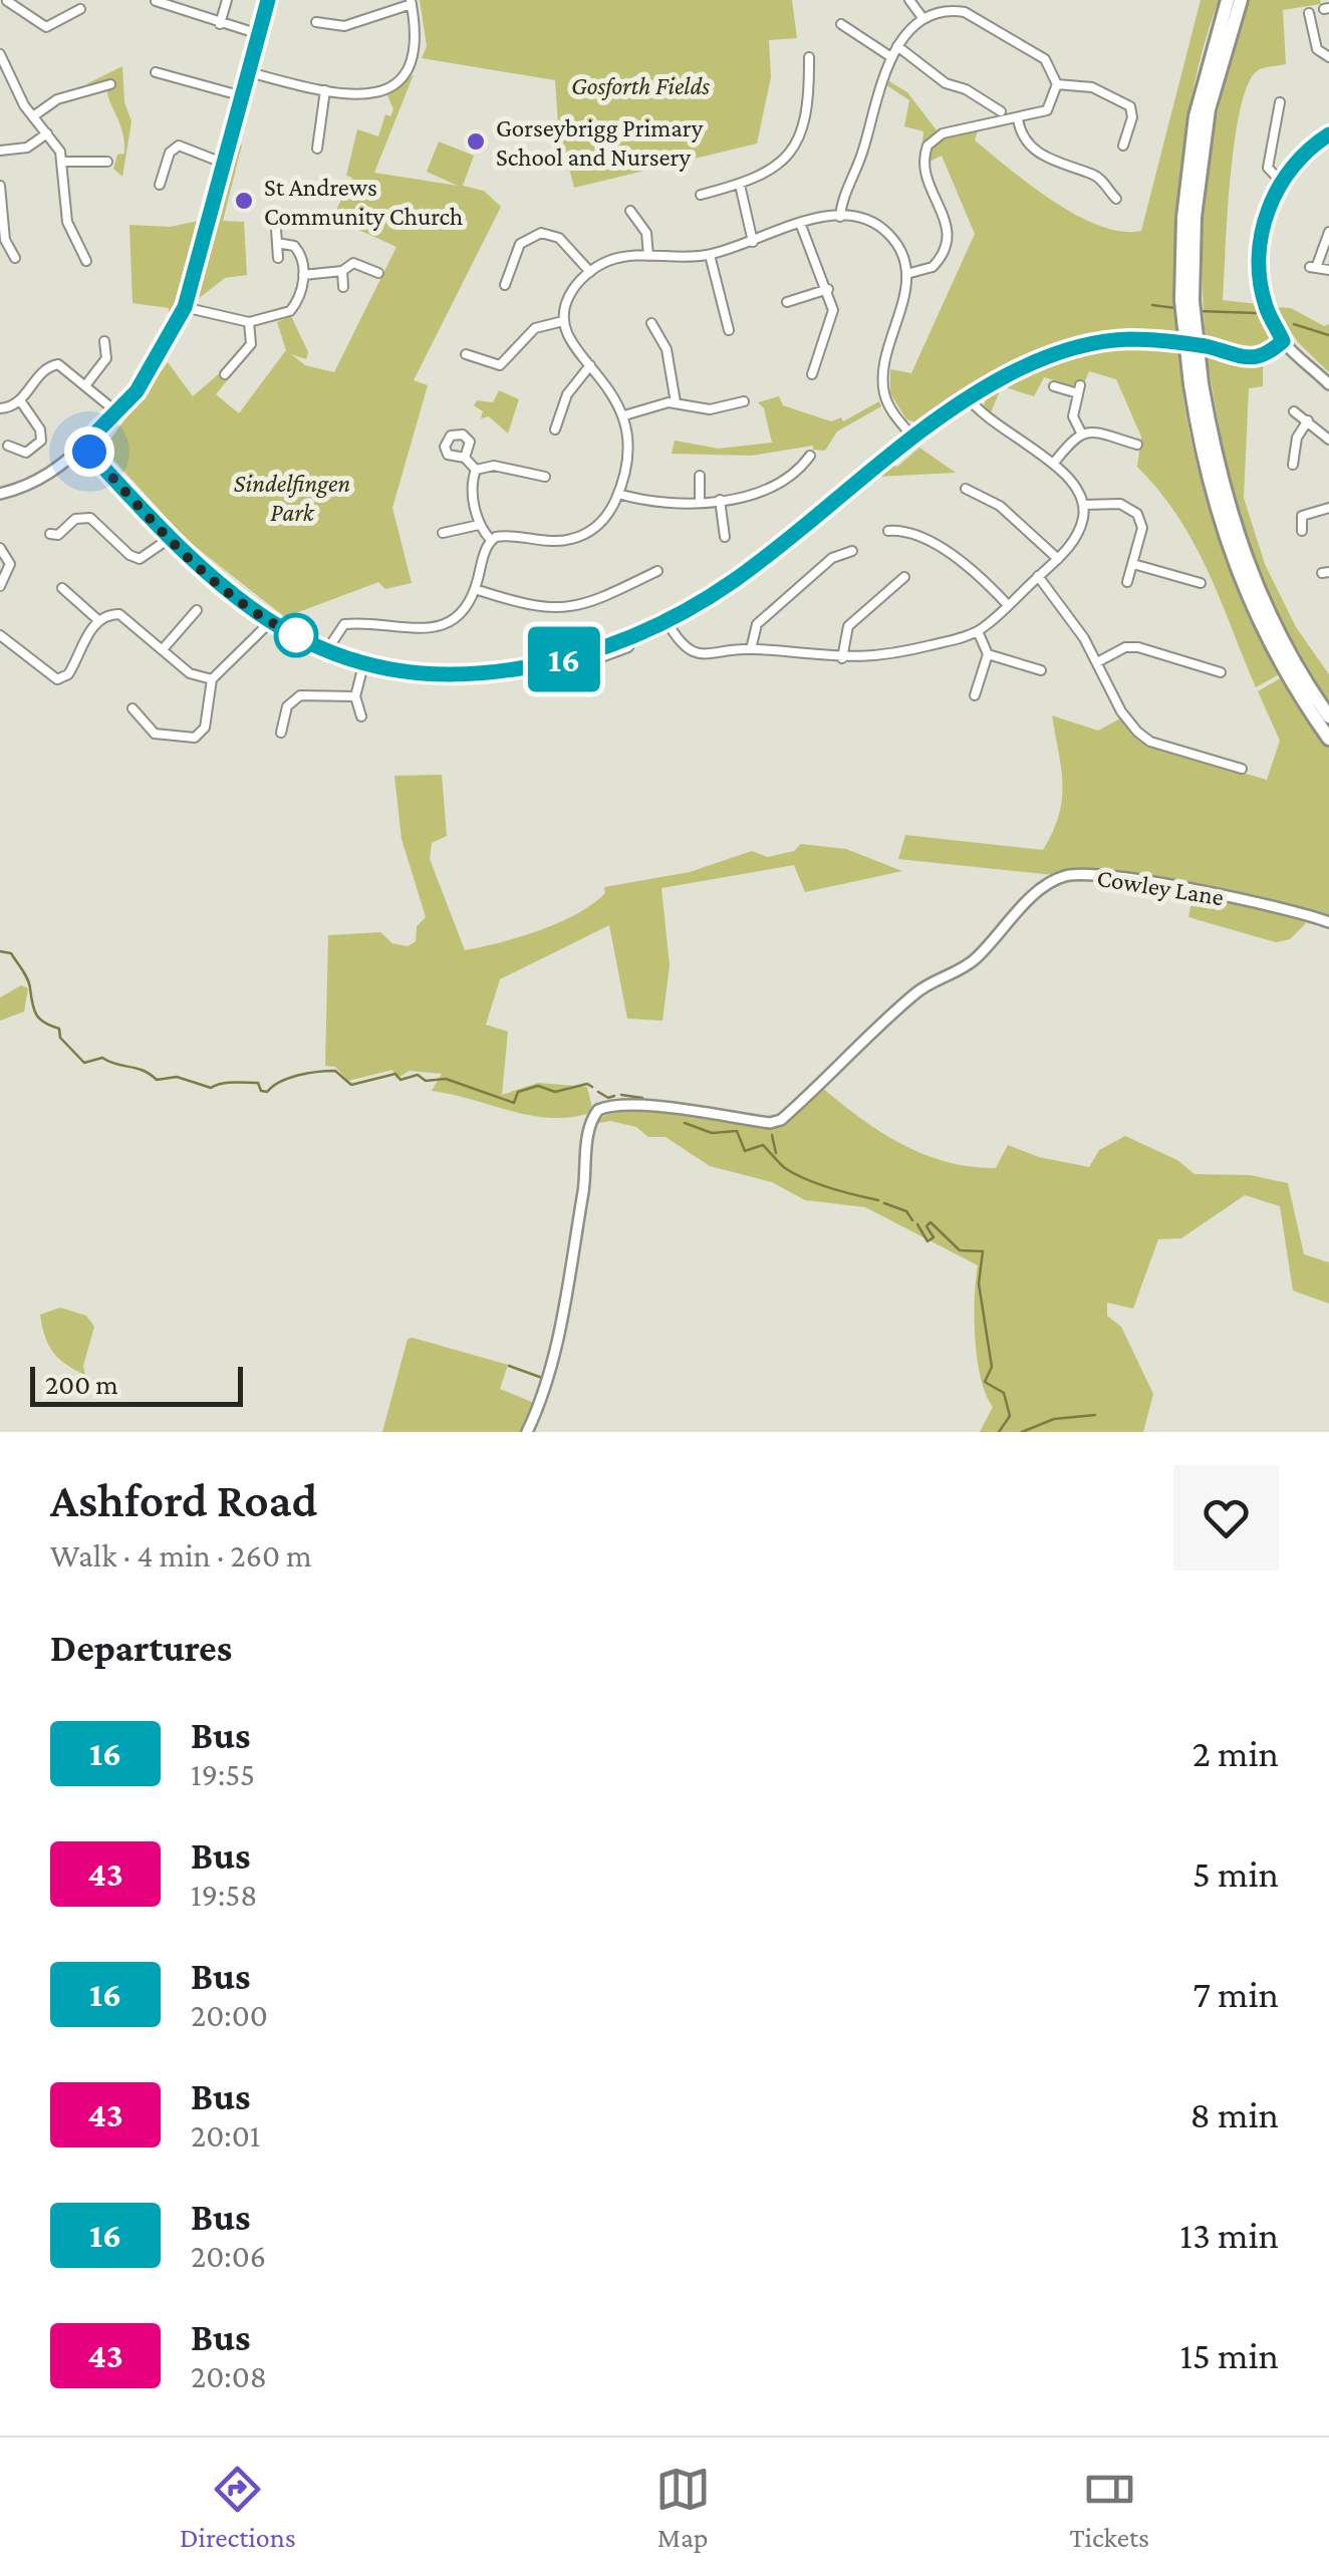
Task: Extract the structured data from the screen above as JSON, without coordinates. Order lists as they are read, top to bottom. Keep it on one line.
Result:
{"streets":{"street":["Cowley Lane"]},"parks":["Gosforth Fields","Sindelfingen Park"],"places":["Gorseybrigg Primary School and Nursery","St Andrews Community Church"],"lines":["bus line 16"],"scale_bar":"200 m","page":{"on_map":"16","scale":"200 m","heading":[["Ashford Road","Walk · 4 min · 260 m"],"Departures"],"list":[{"mark":"16","name":"Bus","note":"19:55","value":"2 min"},{"mark":"43","name":"Bus","note":"19:58","value":"5 min"},{"mark":"16","name":"Bus","note":"20:00","value":"7 min"},{"mark":"43","name":"Bus","note":"20:01","value":"8 min"},{"mark":"16","name":"Bus","note":"20:06","value":"13 min"},{"mark":"43","name":"Bus","note":"20:08","value":"15 min"}],"tabs":["Directions","Map","Tickets"]}}
